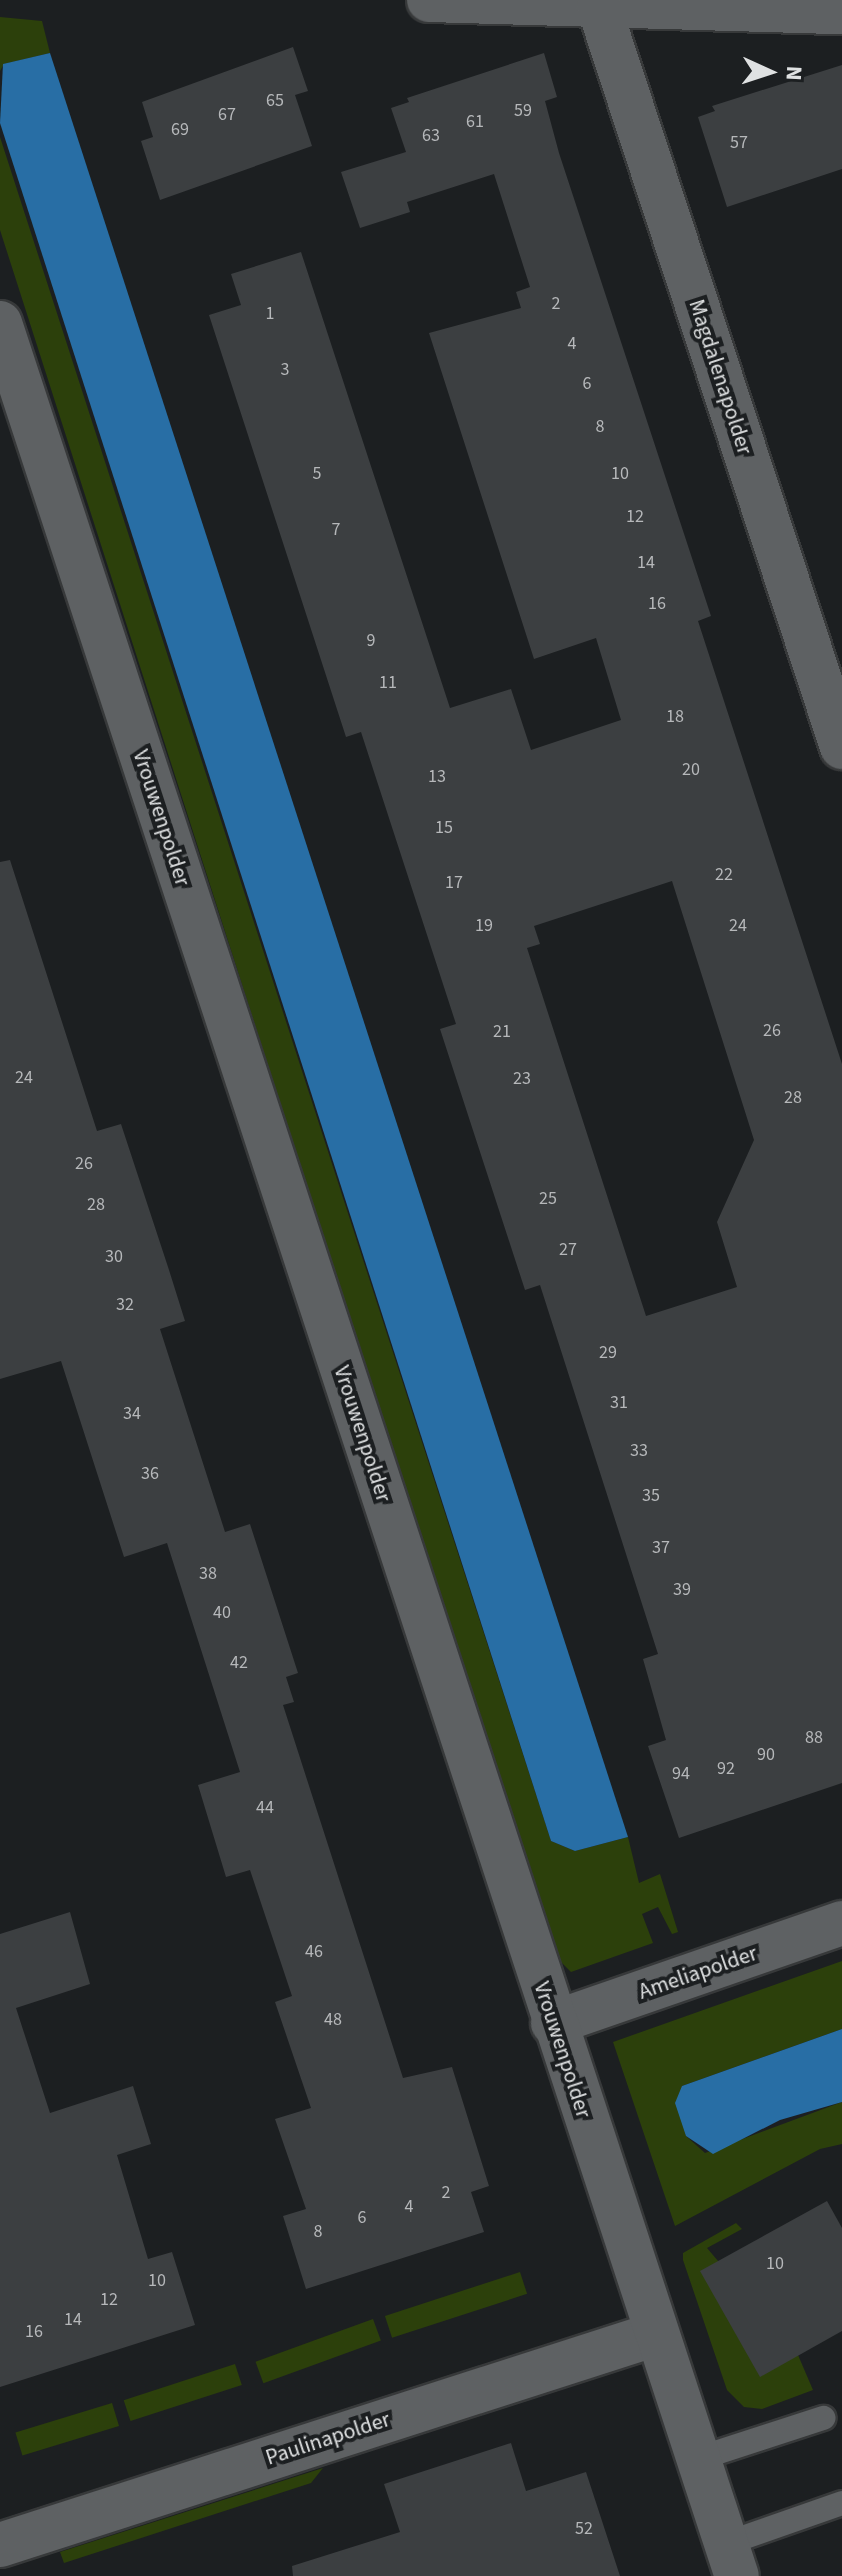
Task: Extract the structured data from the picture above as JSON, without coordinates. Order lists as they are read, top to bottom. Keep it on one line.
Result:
{"streets":{"street":["Magdalenapolder","Vrouwenpolder","Ameliapolder","Paulinapolder"]},"crossings":[["Vrouwenpolder","Ameliapolder"],["Vrouwenpolder","Paulinapolder"]],"house_numbers":["65","59","67","61","69","63","57","2","1","4","3","6","8","5","10","12","7","14","16","9","11","18","20","13","15","22","17","19","24","26","21","24","23","28","26","25","28","27","30","32","29","31","34","33","36","35","37","38","39","40","42","88","90","92","94","44","46","48","2","4","6","8","10","10","12","14","16","52"],"north":"right"}
